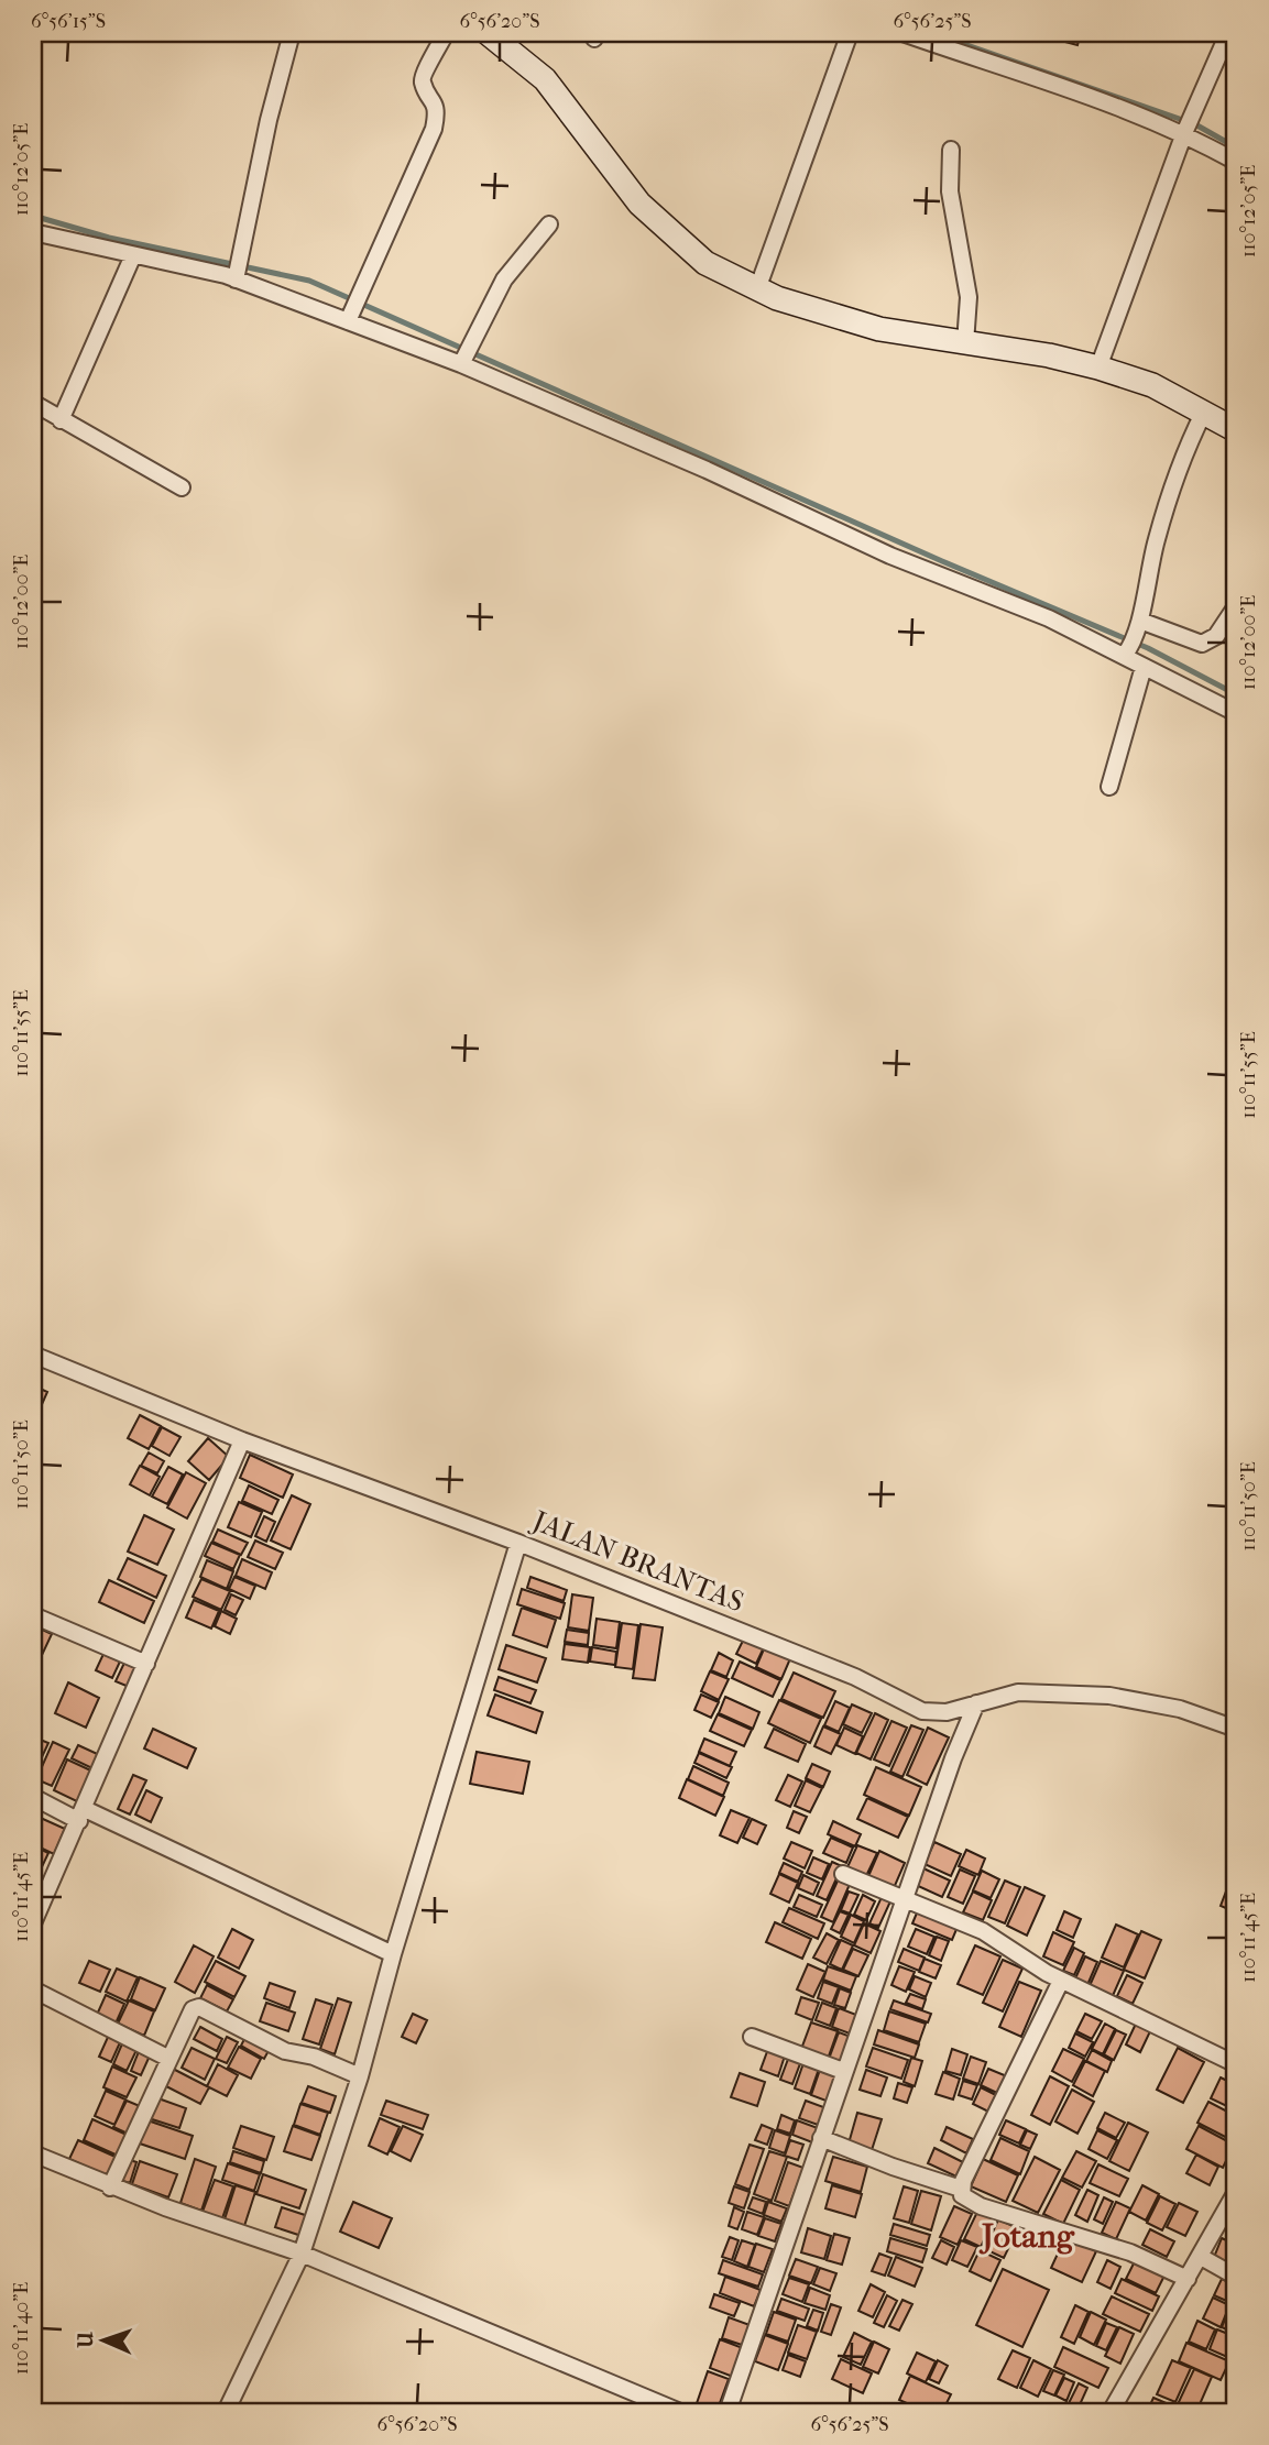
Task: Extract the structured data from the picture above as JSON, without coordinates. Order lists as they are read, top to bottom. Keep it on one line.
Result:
{"streets":{"street":["JALAN BRANTAS"]},"districts":["Jotang"],"north":"left","coordinates":["6°56'15\"S","6°56'20\"S","6°56'25\"S","110°12'05\"E","110°12'00\"E","110°11'55\"E","110°11'50\"E","110°11'45\"E","110°11'40\"E"]}
